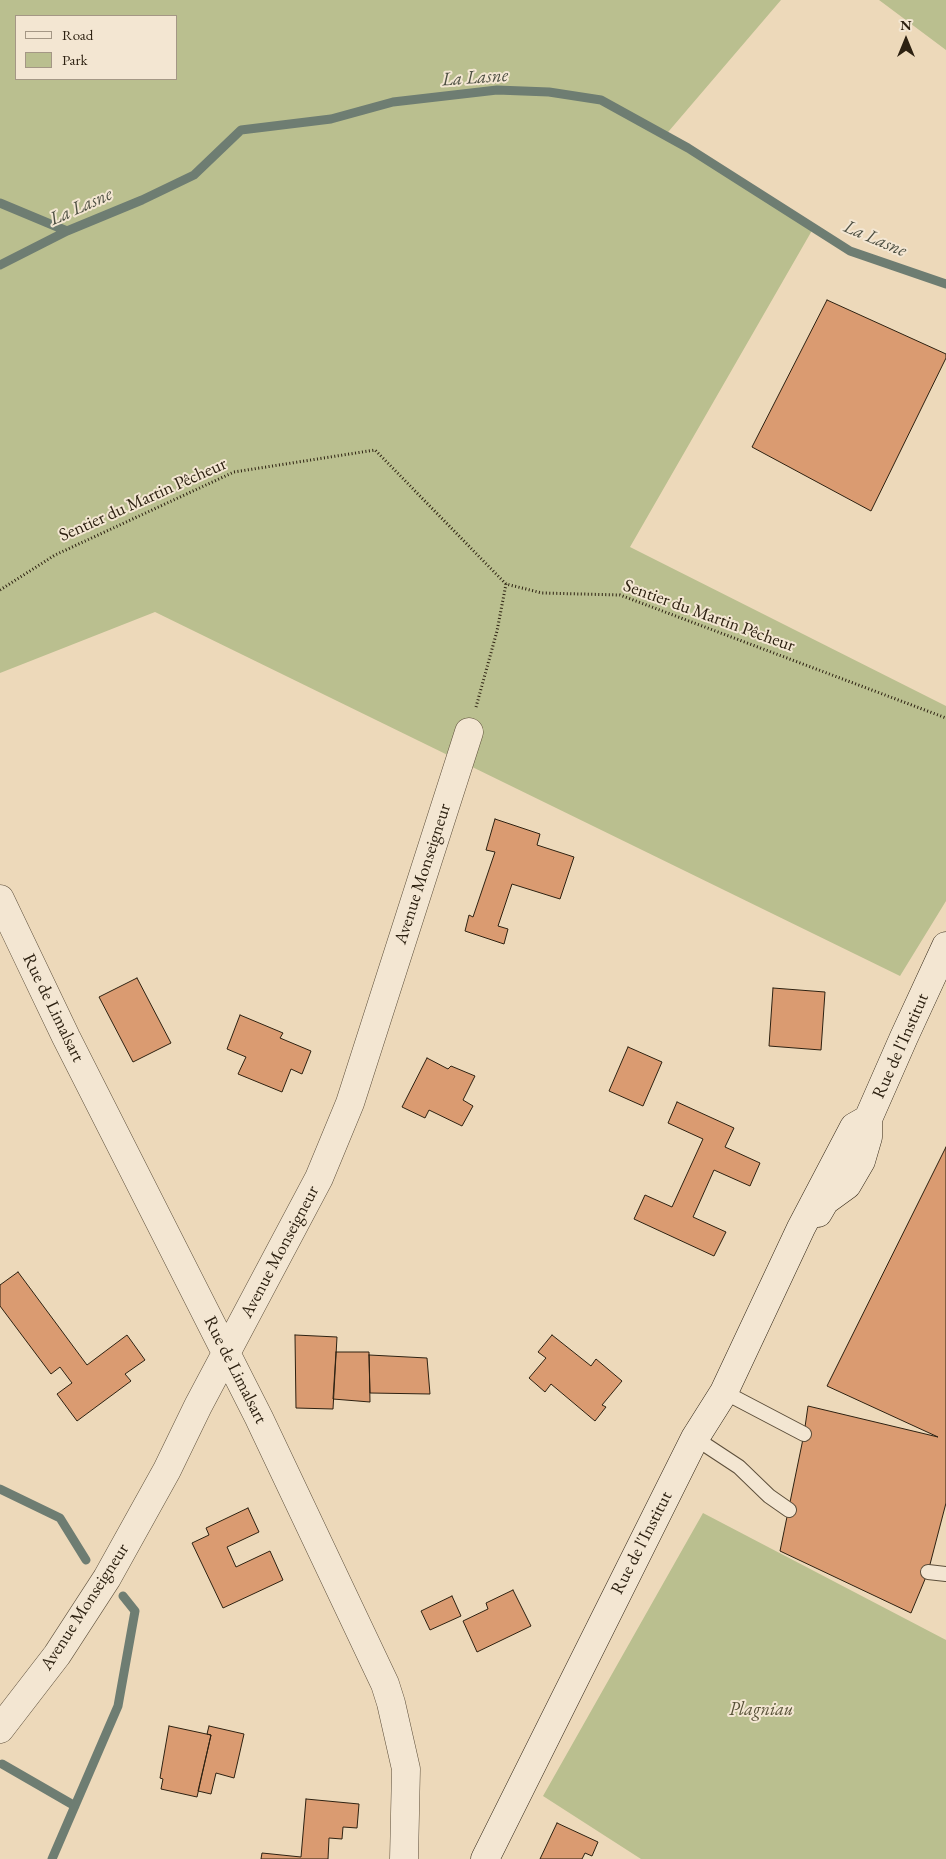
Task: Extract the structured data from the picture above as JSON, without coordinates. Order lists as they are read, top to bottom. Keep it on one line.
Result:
{"streets":{"street":["Avenue Monseigneur","Rue de Limalsart","Rue de l'Institut"],"path":["Sentier du Martin Pêcheur"]},"crossings":[["Avenue Monseigneur","Rue de Limalsart"]],"water":["La Lasne"],"parks":["Plagniau"],"legend":["Road","Park"],"north":"top"}
